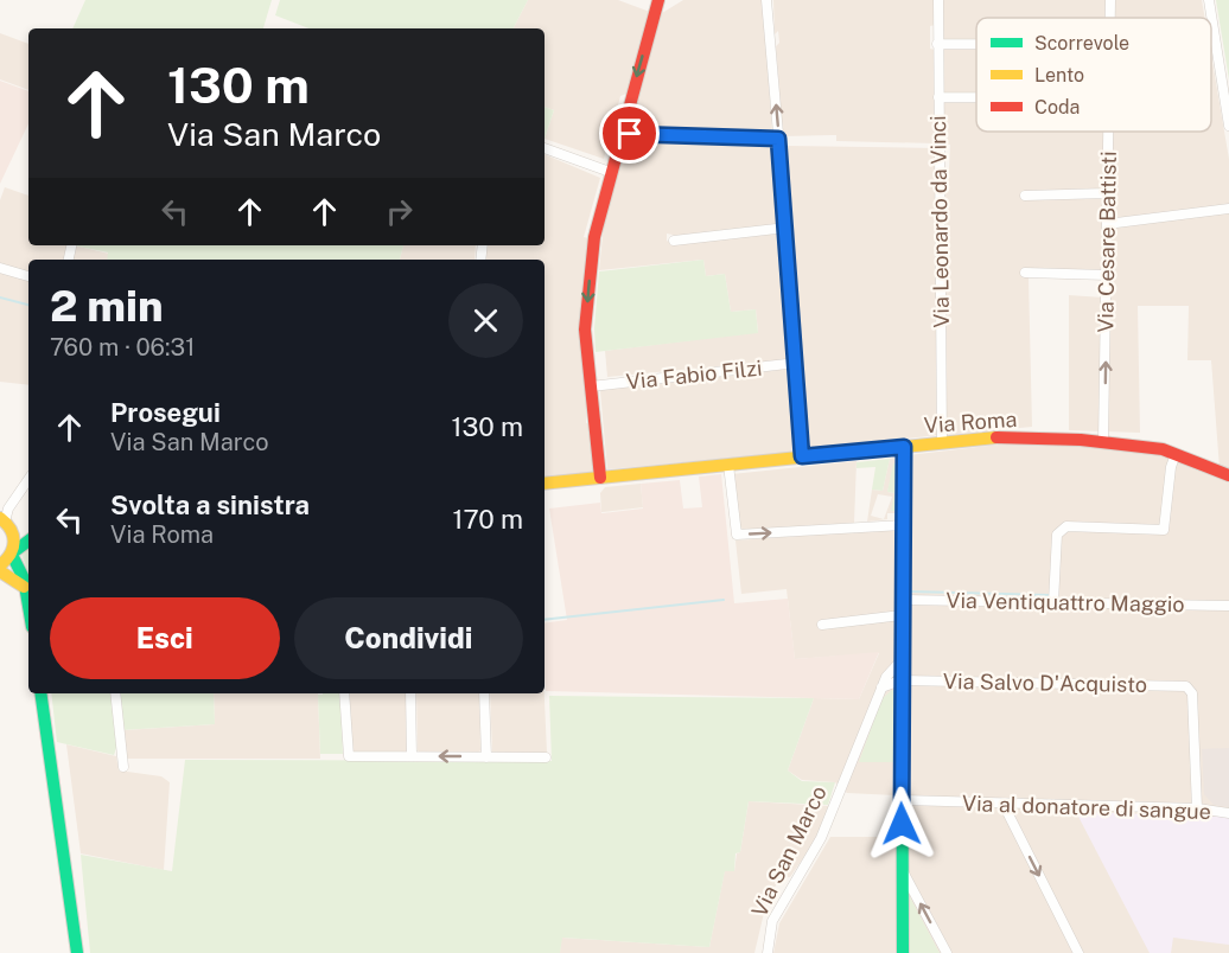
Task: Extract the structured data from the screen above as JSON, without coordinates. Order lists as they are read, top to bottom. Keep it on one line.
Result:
{"streets":{"street":["Via Leonardo da Vinci","Via Cesare Battisti","Via Fabio Filzi","Via Roma","Via Ventiquattro Maggio","Via Salvo D'Acquisto","Via al donatore di sangue","Via San Marco"]},"crossings":[["Via Leonardo da Vinci","Via Roma"],["Via Cesare Battisti","Via Roma"],["Via Salvo D'Acquisto","Via al donatore di sangue"]],"one_way":["Via Cesare Battisti"],"legend":["Scorrevole","Lento","Coda"],"page":{"turn":["130 m","Via San Marco"],"heading":["2 min","760 m · 06:31"],"list":[{"name":"Prosegui","note":"Via San Marco","value":"130 m"},{"name":"Svolta a sinistra","note":"Via Roma","value":"170 m"}],"buttons":["Esci","Condividi"]}}
